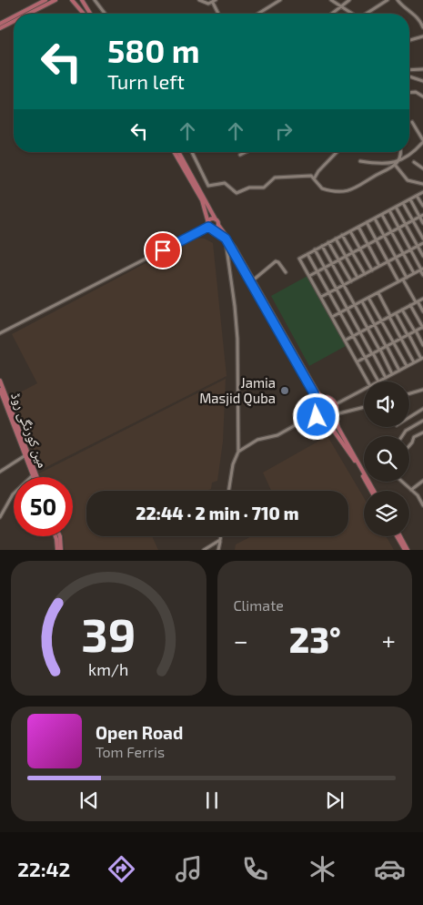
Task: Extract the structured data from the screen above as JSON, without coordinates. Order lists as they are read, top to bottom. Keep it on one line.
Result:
{"streets":{"main road":["مین کورنگی روڈ"]},"places":["Jamia Masjid Quba"],"page":{"turn":["580 m","Turn left"],"limit":"50","trip":"22:44 · 2 min · 710 m","tile":"Climate","heat":["−","23°","+"],"song":["Open Road","Tom Ferris"],"tabs":"22:42","gauge":["39","km/h"]}}
